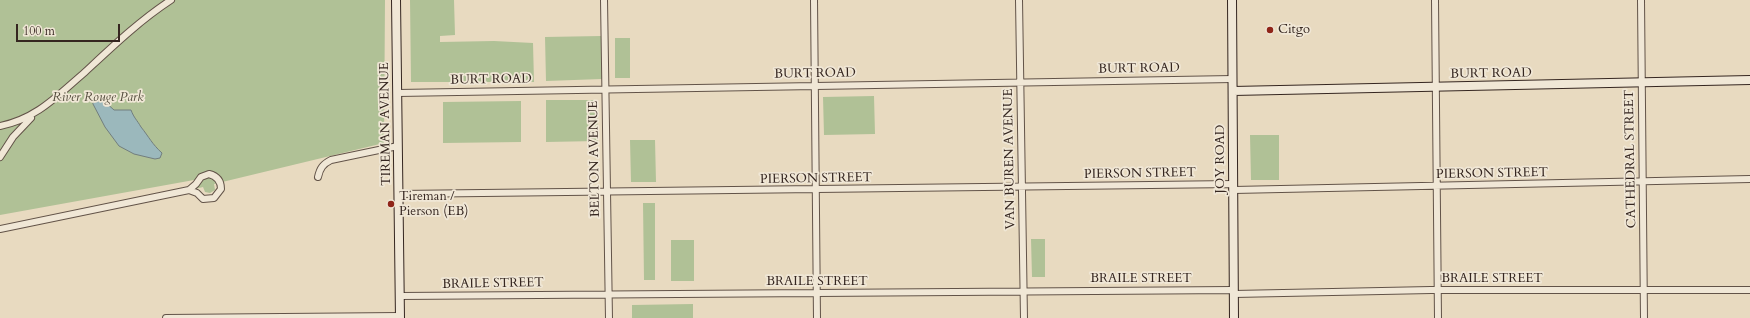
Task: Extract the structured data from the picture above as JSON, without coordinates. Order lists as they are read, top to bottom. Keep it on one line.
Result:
{"streets":{"street":["BURT ROAD","TIREMAN AVENUE","BELTON AVENUE","VAN BUREN AVENUE","JOY ROAD","CATHEDRAL STREET","PIERSON STREET","BRAILE STREET"]},"crossings":[["BURT ROAD","TIREMAN AVENUE"],["BURT ROAD","BELTON AVENUE"],["BURT ROAD","VAN BUREN AVENUE"],["BURT ROAD","JOY ROAD"],["BURT ROAD","CATHEDRAL STREET"],["TIREMAN AVENUE","PIERSON STREET"],["TIREMAN AVENUE","BRAILE STREET"],["BELTON AVENUE","PIERSON STREET"],["BELTON AVENUE","BRAILE STREET"],["VAN BUREN AVENUE","PIERSON STREET"],["VAN BUREN AVENUE","BRAILE STREET"],["JOY ROAD","PIERSON STREET"],["JOY ROAD","BRAILE STREET"],["CATHEDRAL STREET","PIERSON STREET"],["CATHEDRAL STREET","BRAILE STREET"]],"parks":["River Rouge Park"],"places":["Citgo","Tireman / Pierson (EB)"],"scale_bar":"100 m"}
